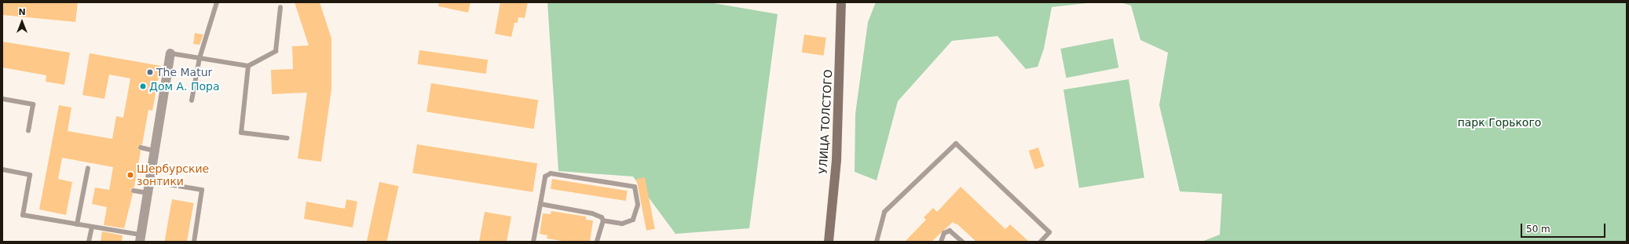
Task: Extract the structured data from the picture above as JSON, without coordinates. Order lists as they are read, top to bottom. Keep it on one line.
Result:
{"streets":{"street":["УЛИЦА ТОЛСТОГО"]},"parks":["парк Горького"],"places":["The Matur","Дом А. Пора","Шербурские зонтики"],"scale_bar":"50 m","north":"top"}
